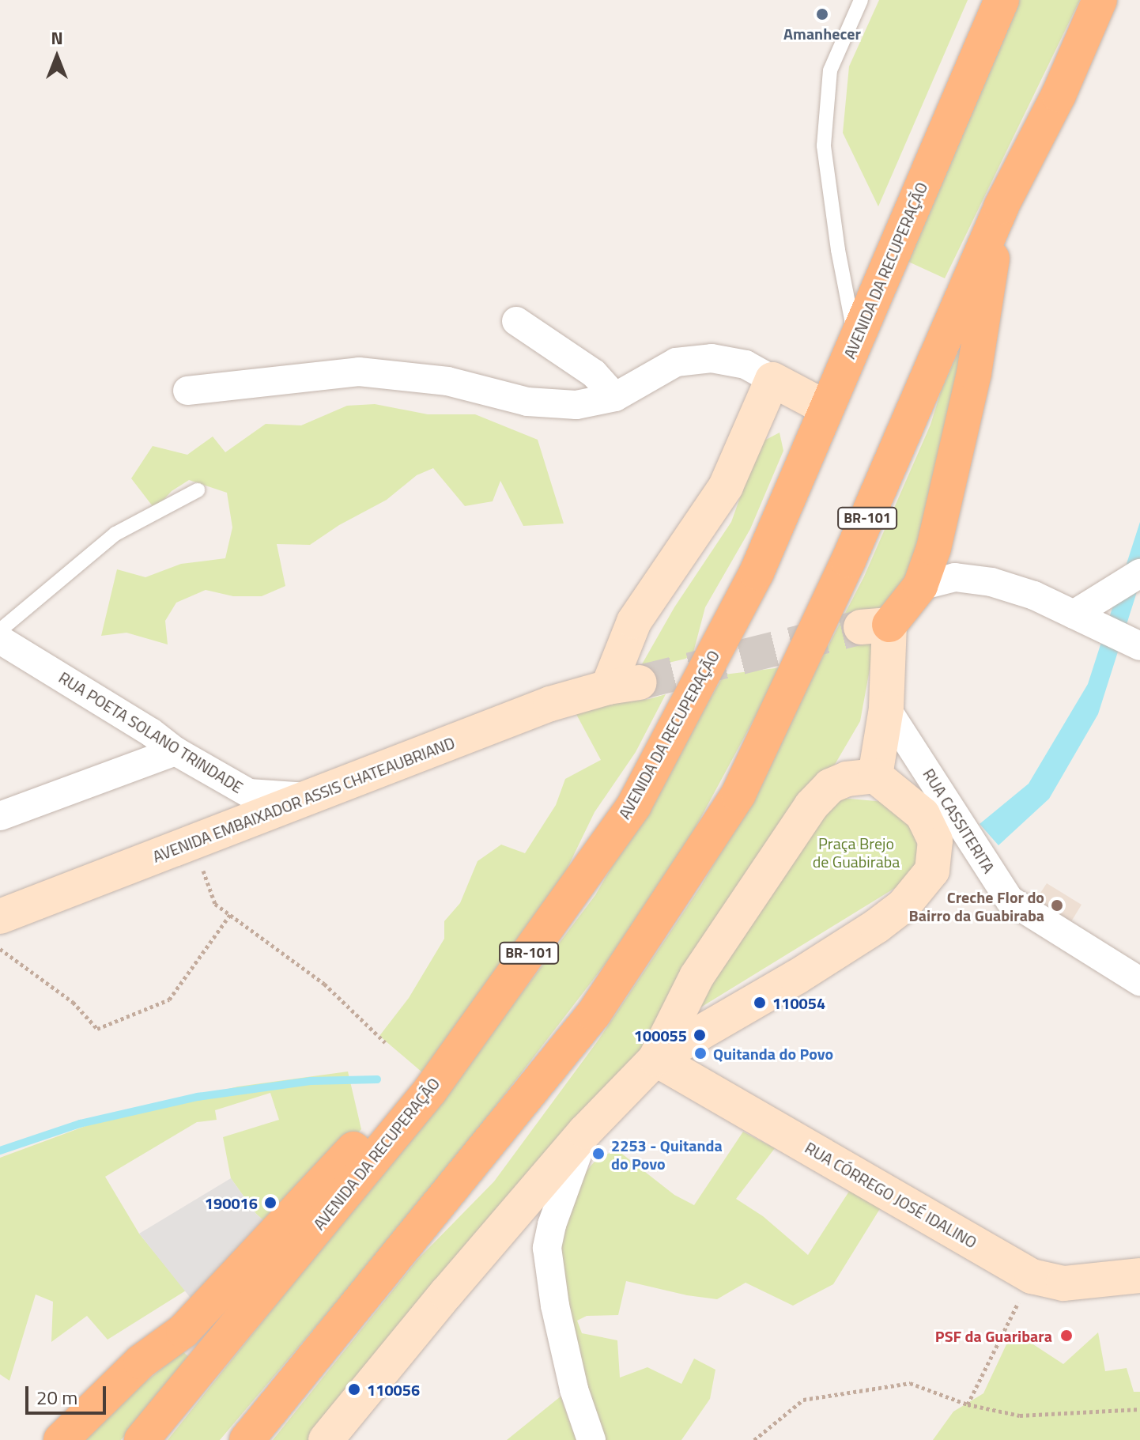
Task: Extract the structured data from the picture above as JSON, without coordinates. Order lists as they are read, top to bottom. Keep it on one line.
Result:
{"streets":{"highway":["AVENIDA DA RECUPERAÇÃO","BR-101"],"main road":["AVENIDA EMBAIXADOR ASSIS CHATEAUBRIAND","RUA CÓRREGO JOSÉ IDALINO"],"street":["RUA POETA SOLANO TRINDADE","RUA CASSITERITA"]},"crossings":[["RUA POETA SOLANO TRINDADE","AVENIDA EMBAIXADOR ASSIS CHATEAUBRIAND"]],"parks":["Praça Brejo de Guabiraba"],"places":["Amanhecer","Creche Flor do Bairro da Guabiraba","110054","100055","Quitanda do Povo","2253 - Quitanda do Povo","190016","PSF da Guaribara","110056"],"scale_bar":"20 m","north":"top"}
